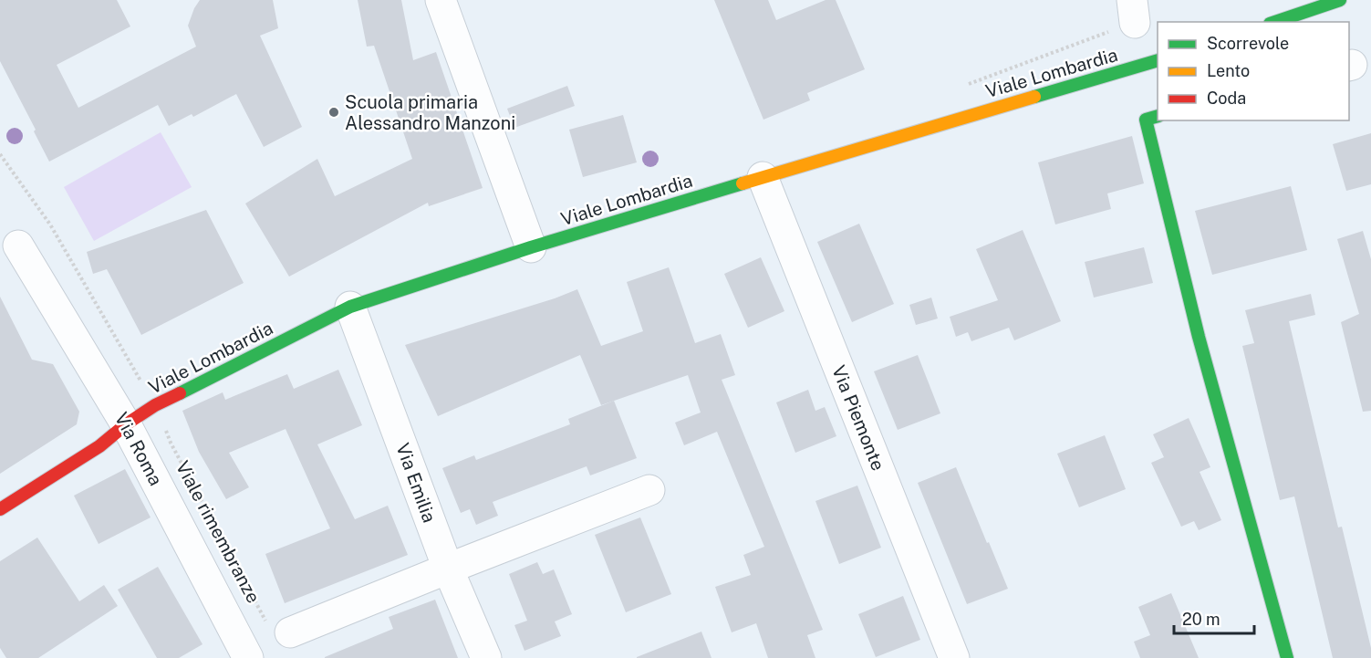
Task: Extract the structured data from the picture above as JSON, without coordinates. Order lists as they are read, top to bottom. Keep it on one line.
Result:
{"streets":{"street":["Viale Lombardia","Via Piemonte","Via Roma","Via Emilia"],"path":["Viale rimembranze"]},"crossings":[["Viale Lombardia","Via Piemonte"],["Viale Lombardia","Via Roma"],["Viale Lombardia","Via Emilia"],["Viale Lombardia","Viale rimembranze"]],"places":["Scuola primaria Alessandro Manzoni"],"legend":["Scorrevole","Lento","Coda"],"scale_bar":"20 m"}
